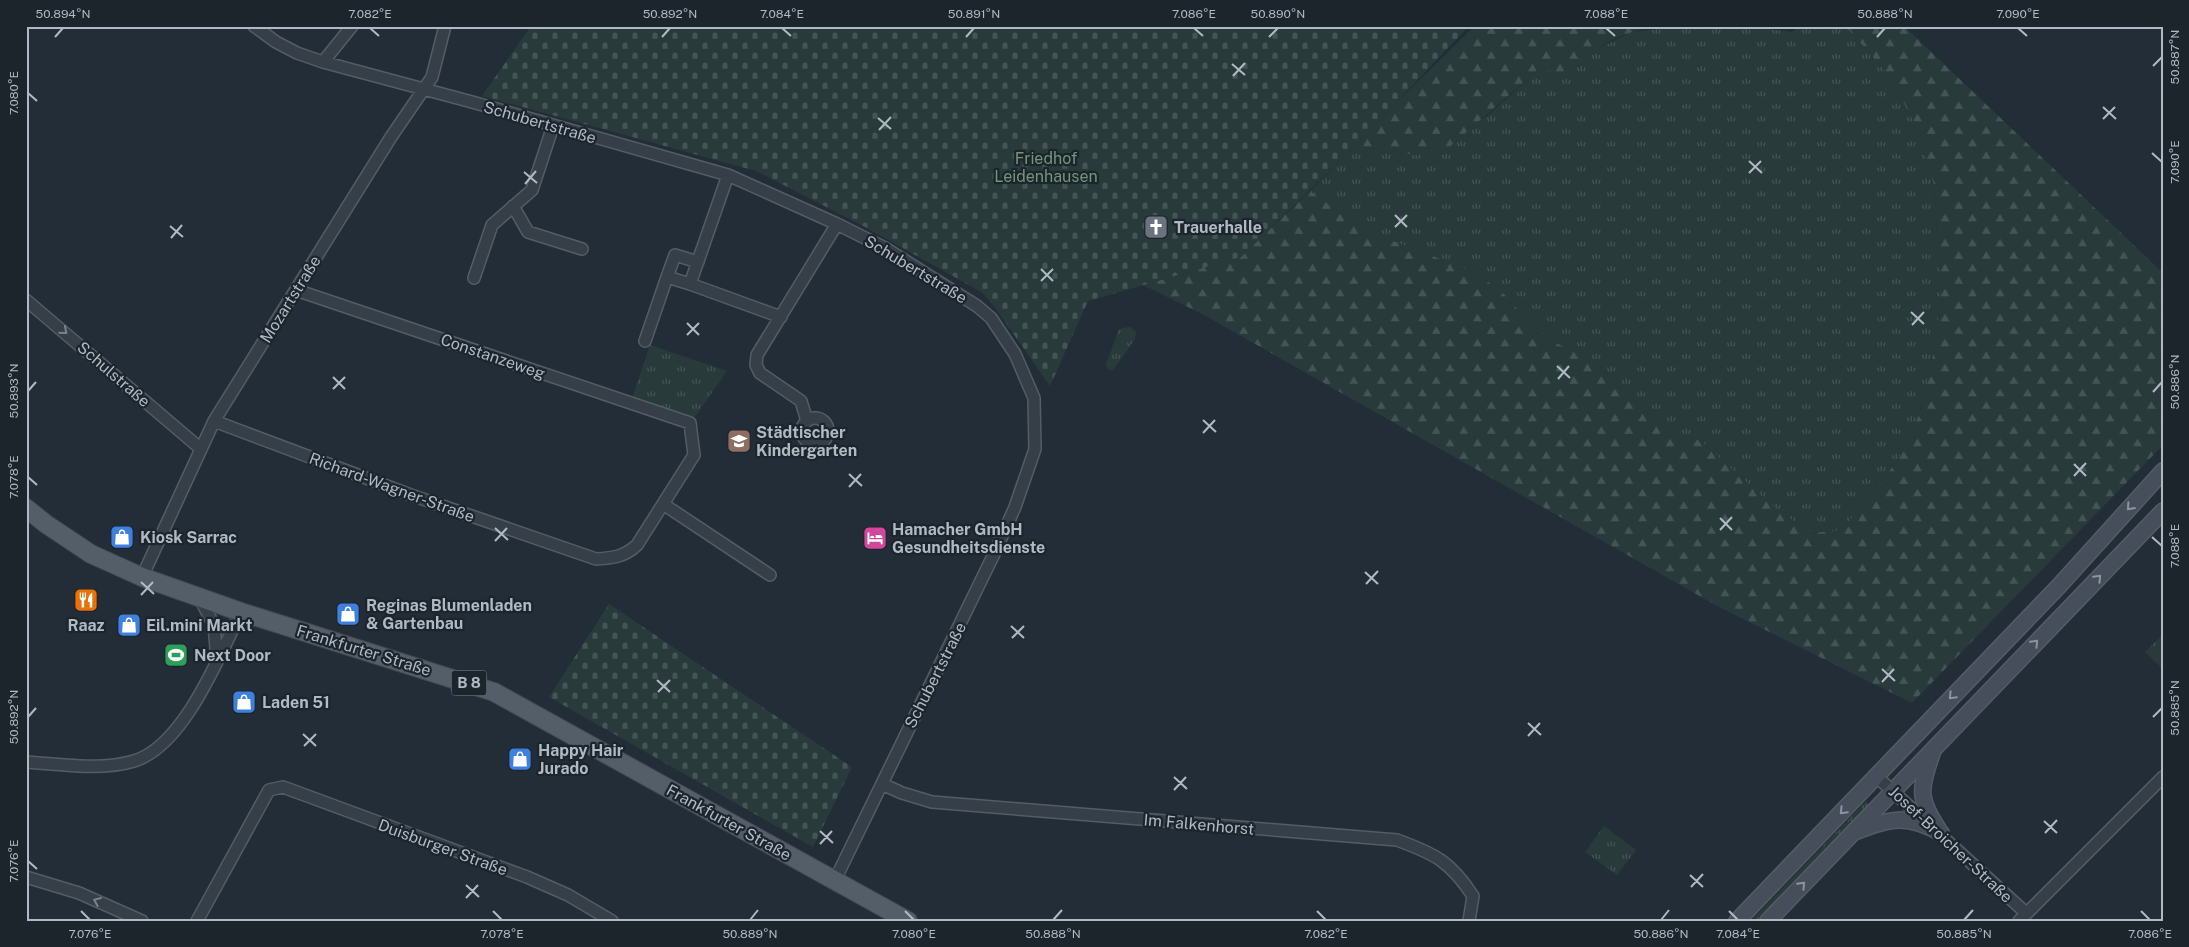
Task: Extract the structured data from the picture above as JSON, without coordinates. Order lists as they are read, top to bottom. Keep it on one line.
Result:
{"streets":{"main road":["Frankfurter Straße","B 8"],"street":["Schubertstraße","Mozartstraße","Constanzeweg","Schulstraße","Richard-Wagner-Straße","Im Falkenhorst","Josef-Broicher-Straße","Duisburger Straße"]},"crossings":[["Schubertstraße","Mozartstraße"],["Schubertstraße","Frankfurter Straße"],["Schubertstraße","Im Falkenhorst"],["Mozartstraße","Constanzeweg"],["Mozartstraße","Schulstraße"],["Mozartstraße","Richard-Wagner-Straße"],["Mozartstraße","Frankfurter Straße"],["Constanzeweg","Richard-Wagner-Straße"]],"one_way":["Schulstraße"],"parks":["Friedhof Leidenhausen"],"places":{"church":["Trauerhalle"],"school or university":["Städtischer Kindergarten"],"shop":["Kiosk Sarrac","Reginas Blumenladen & Gartenbau","Eil.mini Markt","Laden 51","Happy Hair Jurado"],"hotel":["Hamacher GmbH Gesundheitsdienste"],"restaurant":["Raaz"],"sports":["Next Door"]},"coordinates":["50.894°N","7.082°E","50.892°N","7.084°E","50.891°N","7.086°E","50.890°N","7.088°E","50.888°N","7.090°E","50.887°N","7.080°E","50.886°N","50.893°N","7.078°E","50.885°N","7.076°E","50.889°N"]}
